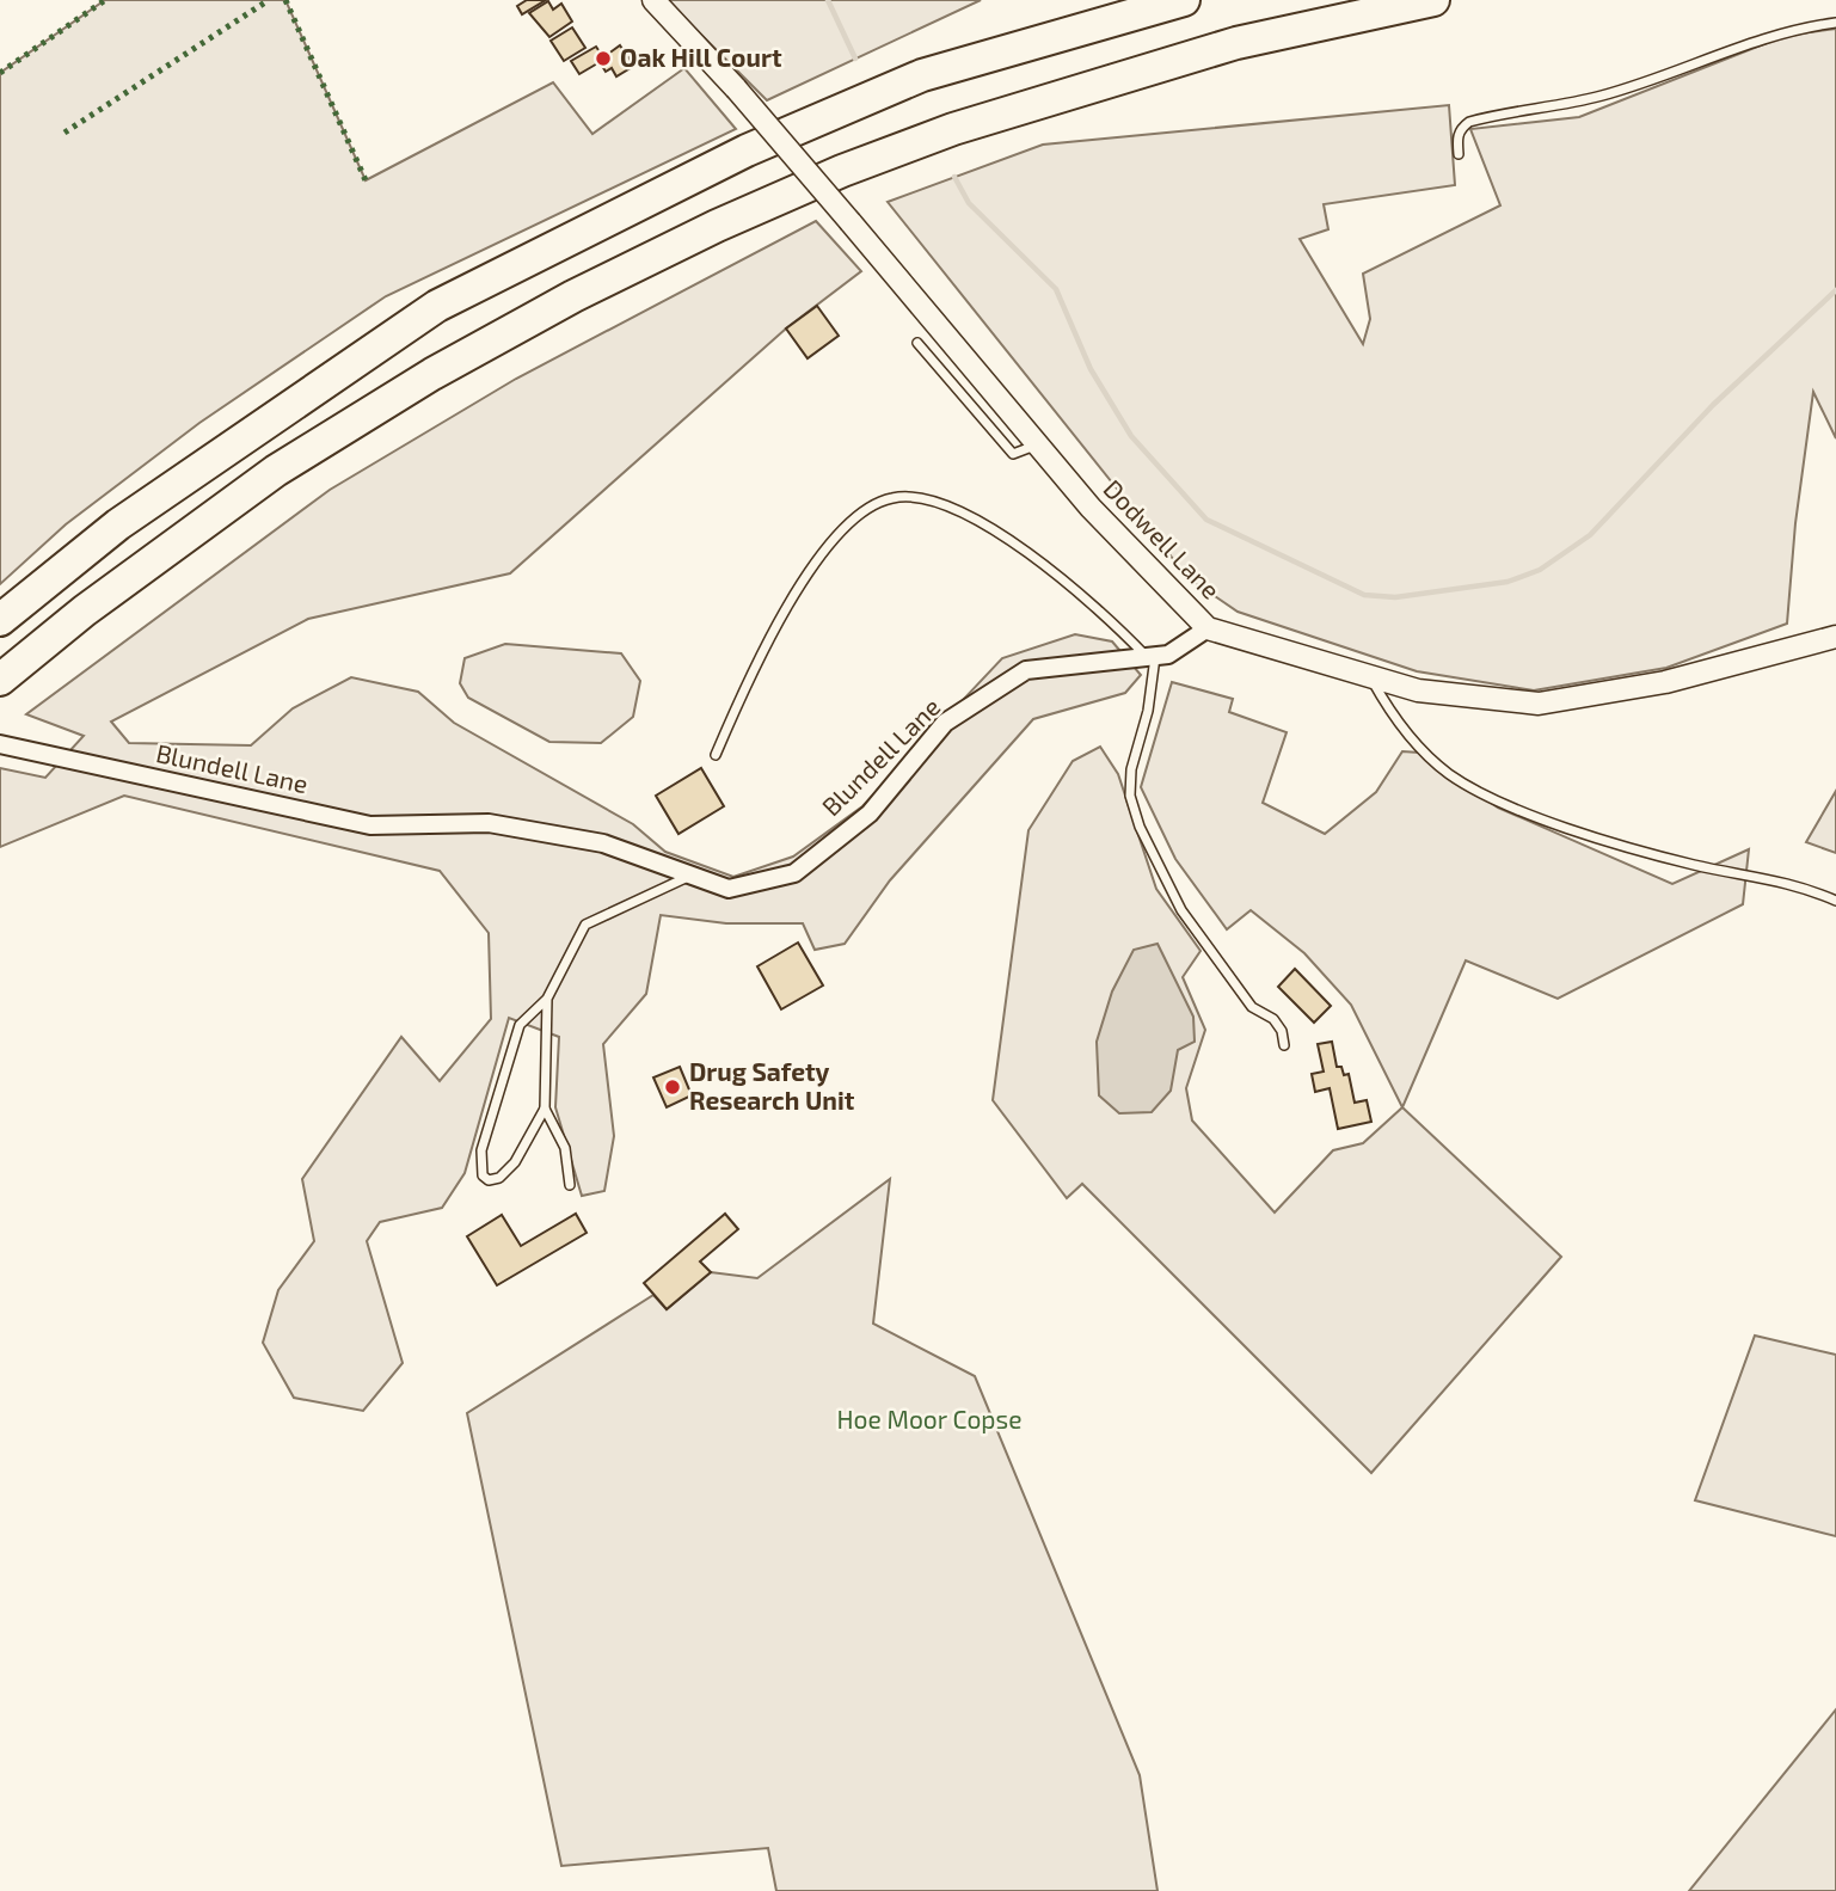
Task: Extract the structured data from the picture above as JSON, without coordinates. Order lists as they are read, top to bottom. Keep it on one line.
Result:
{"streets":{"street":["Dodwell Lane","Blundell Lane"]},"crossings":[["Dodwell Lane","Blundell Lane"]],"parks":["Hoe Moor Copse"],"places":["Oak Hill Court","Drug Safety Research Unit"]}
